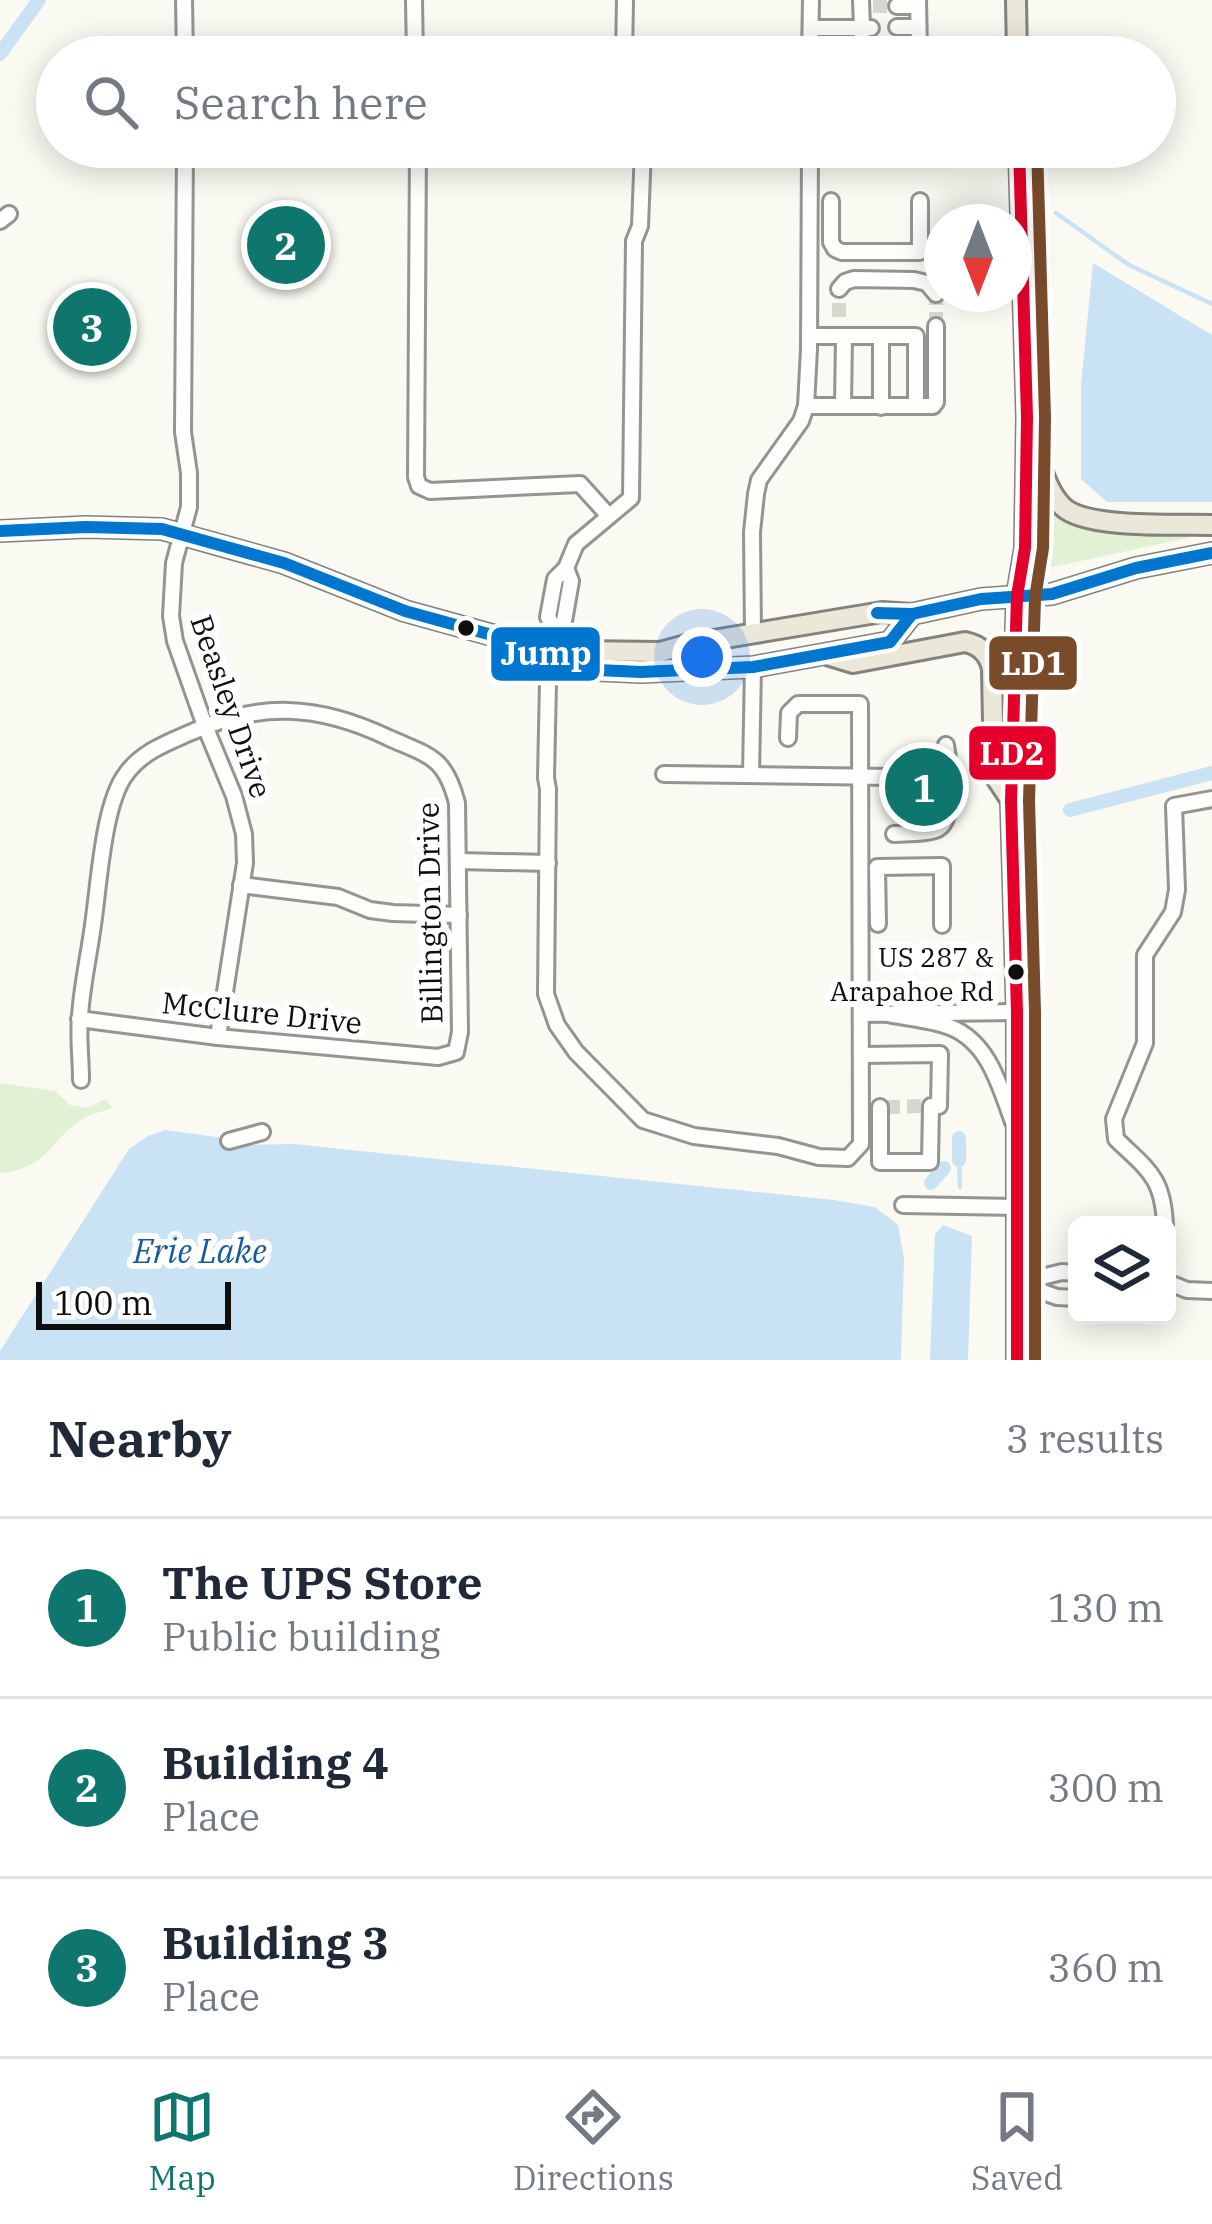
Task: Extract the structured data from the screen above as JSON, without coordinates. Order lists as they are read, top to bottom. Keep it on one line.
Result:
{"streets":{"street":["Beasley Drive","Billington Drive","McClure Drive"]},"crossings":[["Beasley Drive","Billington Drive"],["Beasley Drive","McClure Drive"],["Billington Drive","McClure Drive"]],"water":["Erie Lake"],"places":["US 287 & Arapahoe Rd"],"lines":["transit line LD2","transit line LD1","transit line Jump"],"scale_bar":"100 m","north":"bottom","page":{"search":"Search here","pins":["2","3","1"],"scale":"100 m","heading":["Nearby","3 results"],"list":[{"mark":"1","name":"The UPS Store","note":"Public building","value":"130 m"},{"mark":"2","name":"Building 4","note":"Place","value":"300 m"},{"mark":"3","name":"Building 3","note":"Place","value":"360 m"}],"nav":["Map","Directions","Saved"]}}
